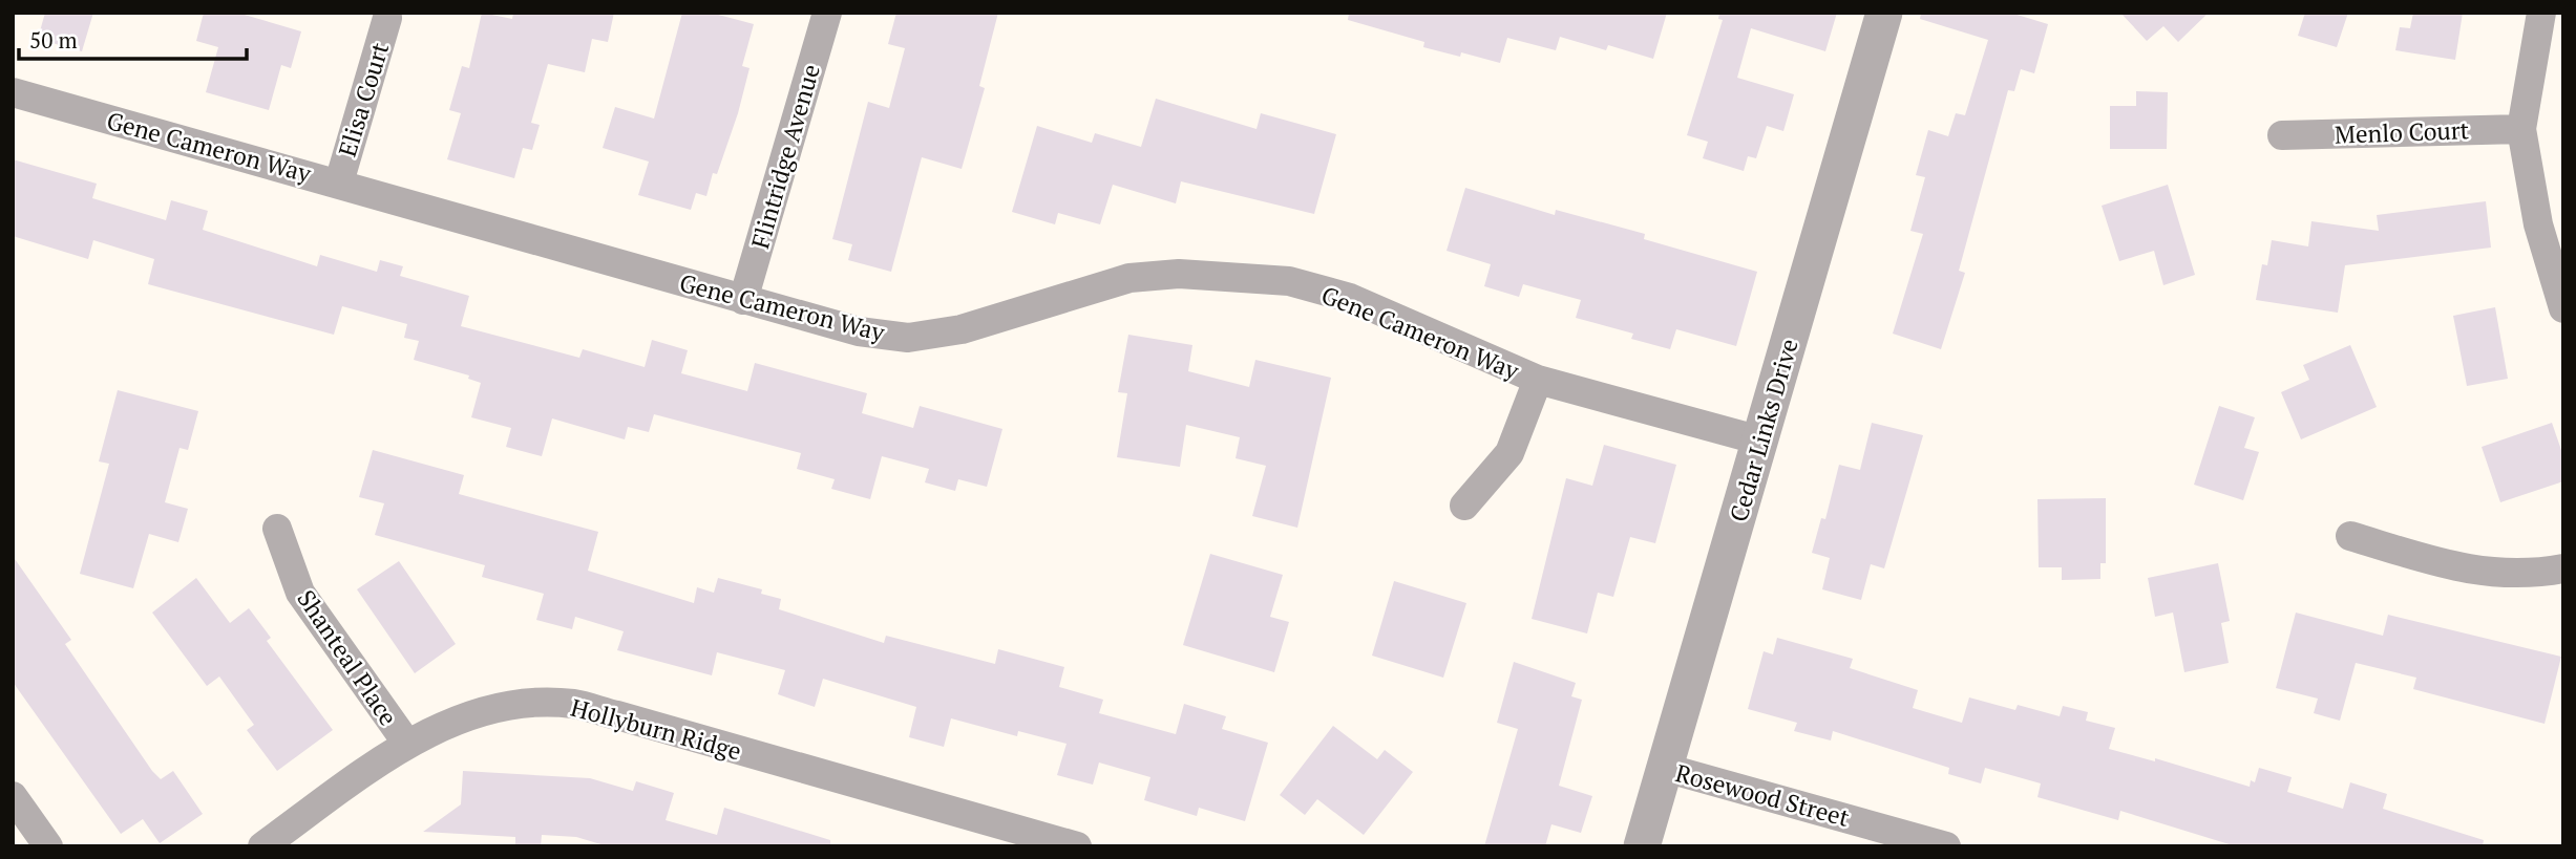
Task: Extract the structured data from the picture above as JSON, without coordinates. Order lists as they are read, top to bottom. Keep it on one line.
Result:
{"streets":{"street":["Elisa Court","Menlo Court","Gene Cameron Way","Flintridge Avenue","Cedar Links Drive","Shanteal Place","Hollyburn Ridge","Rosewood Street"]},"crossings":[["Elisa Court","Gene Cameron Way"],["Gene Cameron Way","Flintridge Avenue"],["Gene Cameron Way","Cedar Links Drive"],["Cedar Links Drive","Rosewood Street"],["Shanteal Place","Hollyburn Ridge"]],"scale_bar":"50 m"}
